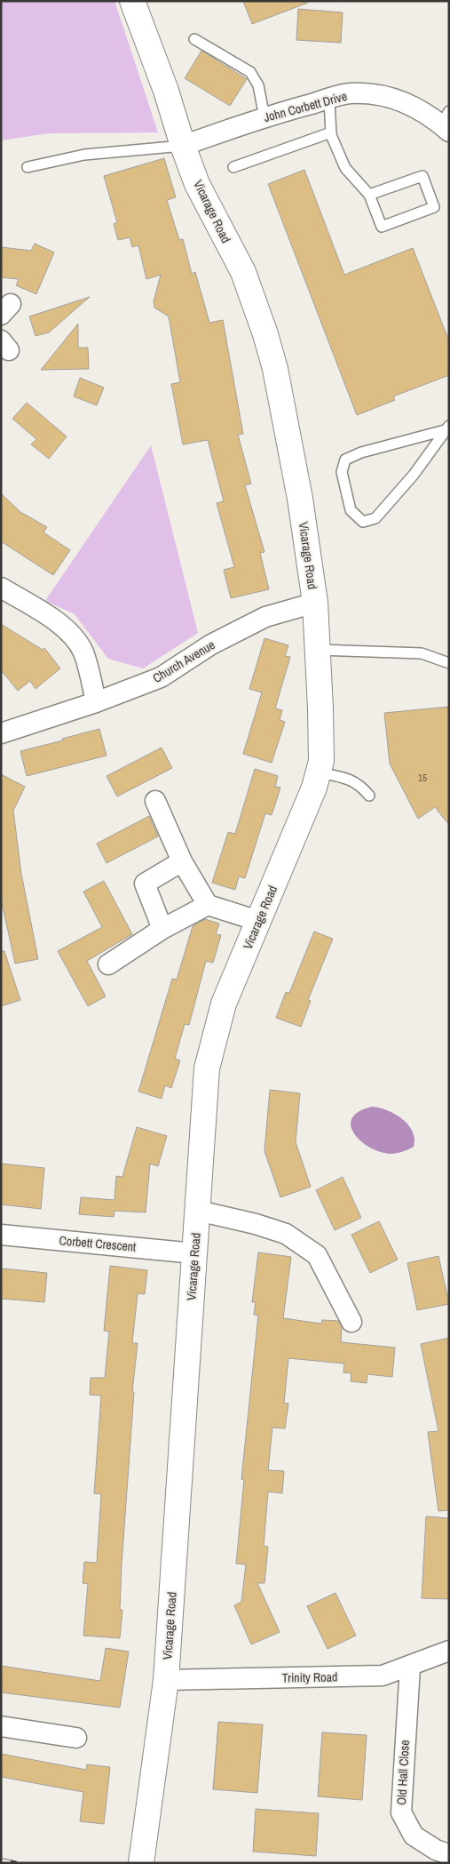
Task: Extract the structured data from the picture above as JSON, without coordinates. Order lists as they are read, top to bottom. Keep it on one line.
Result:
{"streets":{"street":["John Corbett Drive","Vicarage Road","Church Avenue","Corbett Crescent","Trinity Road","Old Hall Close"]},"crossings":[["John Corbett Drive","Vicarage Road"],["Vicarage Road","Church Avenue"],["Vicarage Road","Corbett Crescent"],["Vicarage Road","Trinity Road"],["Trinity Road","Old Hall Close"]],"house_numbers":["15"]}
